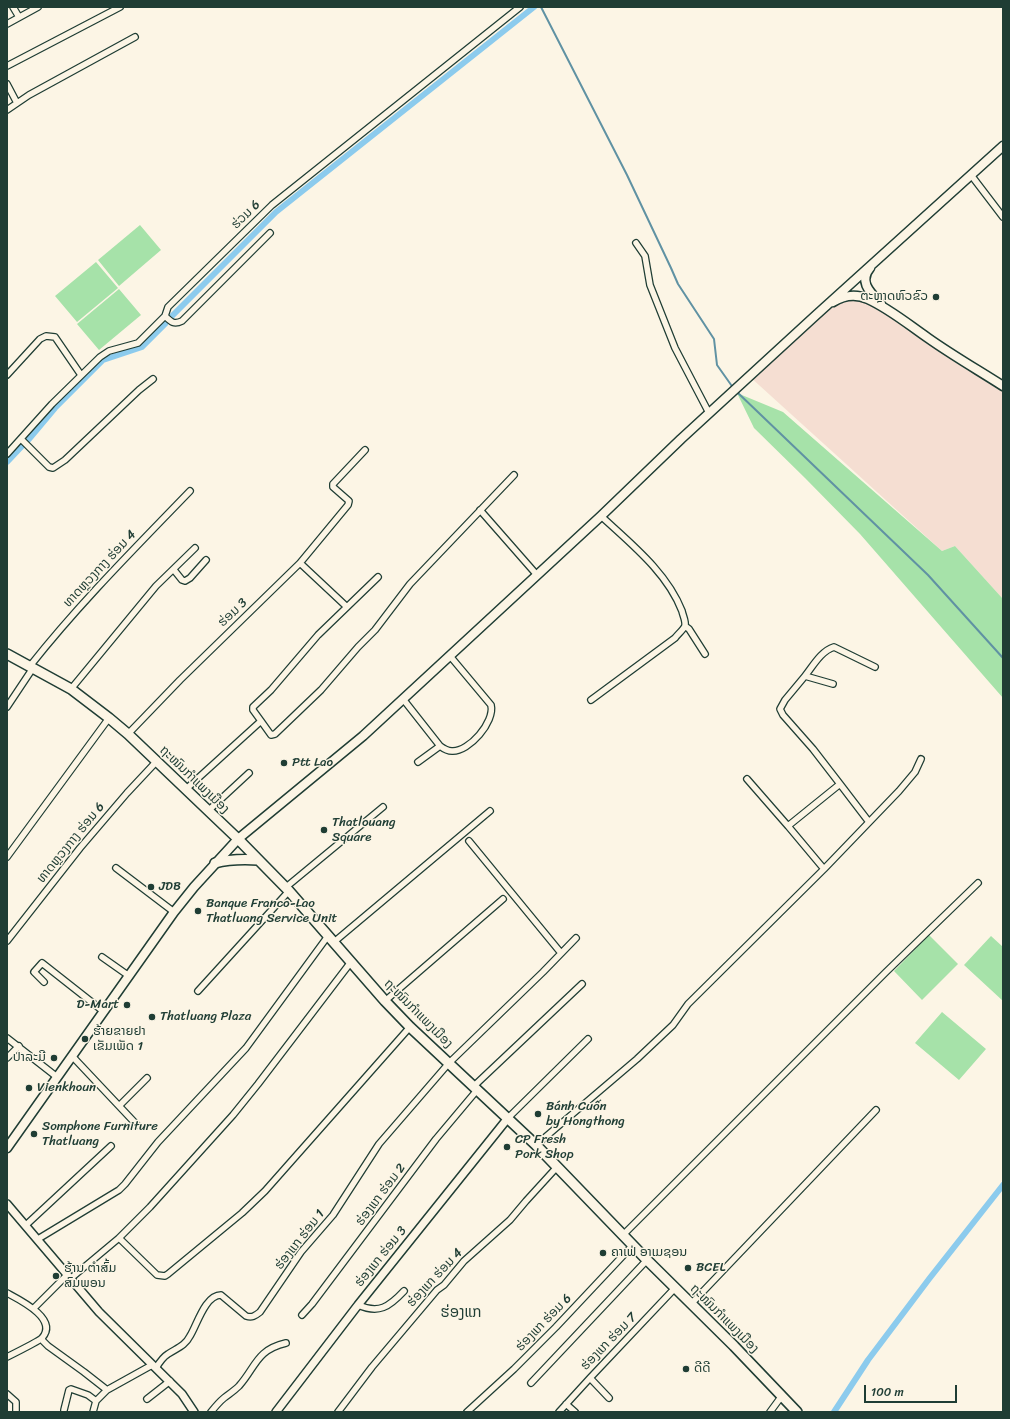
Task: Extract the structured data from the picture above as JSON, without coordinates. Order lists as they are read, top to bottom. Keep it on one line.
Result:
{"streets":{"main road":["ຖະໜົນກຳແພງເມືອງ"],"street":["ຮ່ວມ 6","ທາດຫຼວງກາງ ຮ່ອມ 4","ຮ່ອມ 3","ທາດຫຼວງກາງ ຮ່ອມ 6","ຮ່ອງແກ ຮ່ອມ 2","ຮ່ອງແກ ຮ່ອມ 1","ຮ່ອງແກ ຮ່ອມ 3","ຮ່ອງແກ ຮ່ອມ 4","ຮ່ອງແກ ຮ່ອມ 6","ຮ່ອງແກ ຮ່ອມ 7"]},"crossings":[["ທາດຫຼວງກາງ ຮ່ອມ 4","ຖະໜົນກຳແພງເມືອງ"],["ຮ່ອມ 3","ຖະໜົນກຳແພງເມືອງ"],["ຖະໜົນກຳແພງເມືອງ","ທາດຫຼວງກາງ ຮ່ອມ 6"],["ຖະໜົນກຳແພງເມືອງ","ຮ່ອງແກ ຮ່ອມ 2"],["ຖະໜົນກຳແພງເມືອງ","ຮ່ອງແກ ຮ່ອມ 1"],["ຖະໜົນກຳແພງເມືອງ","ຮ່ອງແກ ຮ່ອມ 3"],["ຖະໜົນກຳແພງເມືອງ","ຮ່ອງແກ ຮ່ອມ 4"],["ຖະໜົນກຳແພງເມືອງ","ຮ່ອງແກ ຮ່ອມ 6"],["ຖະໜົນກຳແພງເມືອງ","ຮ່ອງແກ ຮ່ອມ 7"]],"districts":["ຮ່ອງແກ"],"places":["ຕະຫຼາດຫົວຂົວ","Ptt Lao","Thatlouang Square","JDB","Banque Franco-Lao Thatluang Service Unit","D-Mart","Thatluang Plaza","ຮ້າຍຂາຍຢາ ເຂັມເພັດ 1","ປາລະມີ","Vienkhoun","Bánh Cuốn by Hongthong","Somphone Furniture Thatluang","CP Fresh Pork Shop","ຄາເຟ່ ອາເມຊອນ","BCEL","ຮ້ານ ຕຳສົ້ມ ສົມພອນ","ດີດີ"],"scale_bar":"100 m"}
